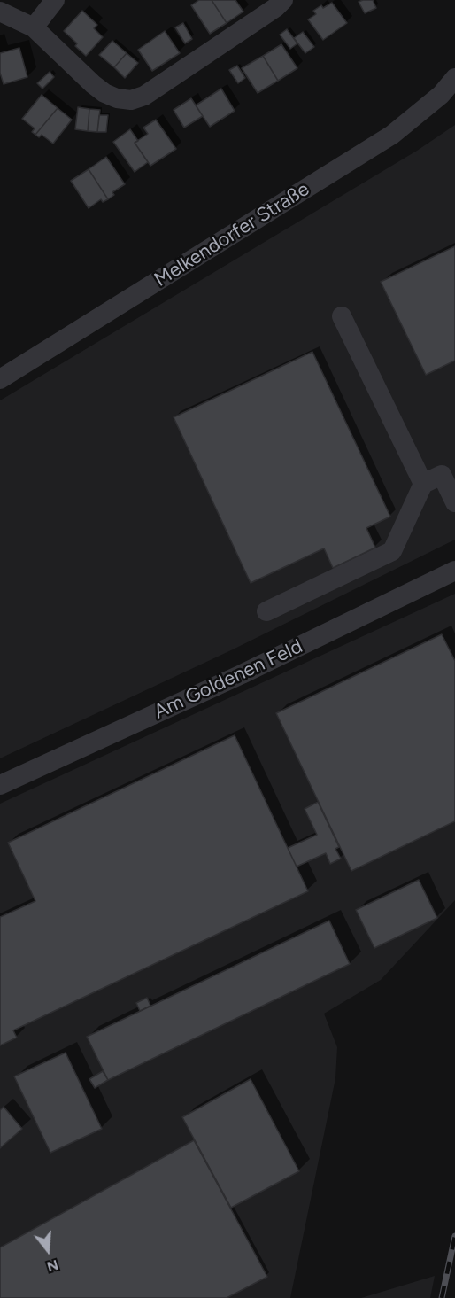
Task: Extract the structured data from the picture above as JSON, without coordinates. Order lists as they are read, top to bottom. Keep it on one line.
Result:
{"streets":{"street":["Melkendorfer Straße","Am Goldenen Feld"]},"north":"bottom"}
